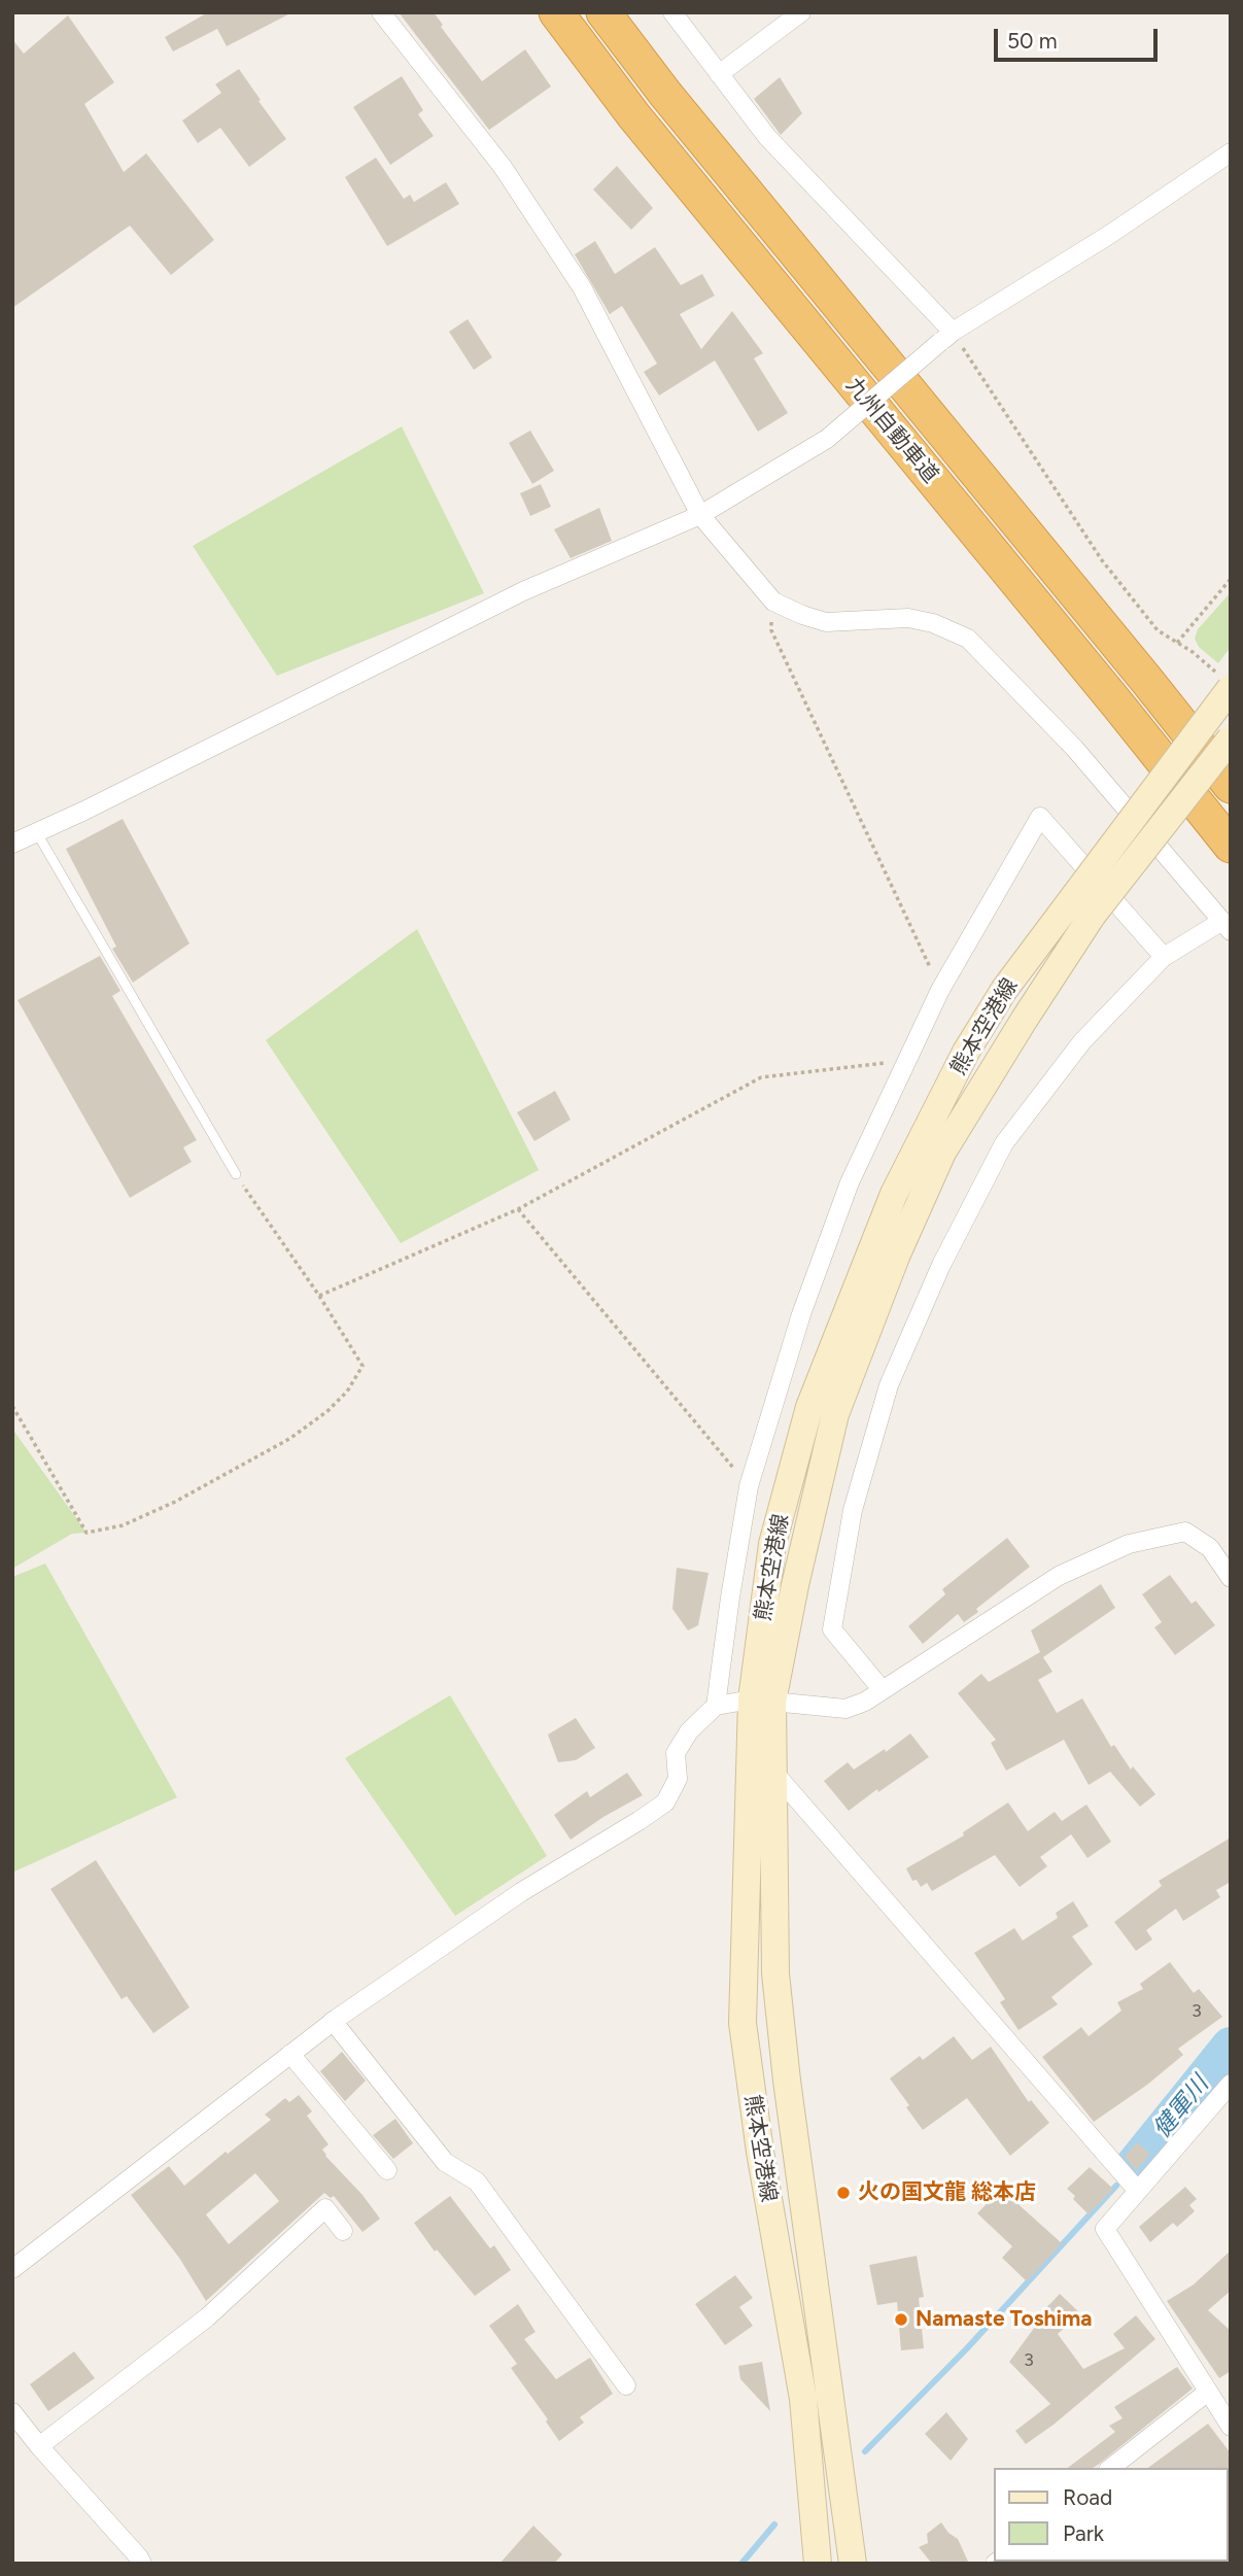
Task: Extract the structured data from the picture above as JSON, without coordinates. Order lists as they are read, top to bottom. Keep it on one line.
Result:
{"streets":{"highway":["九州自動車道"],"main road":["熊本空港線"]},"water":["健軍川"],"places":["火の国文龍 総本店","Namaste Toshima"],"house_numbers":["3","3"],"legend":["Road","Park"],"scale_bar":"50 m"}
